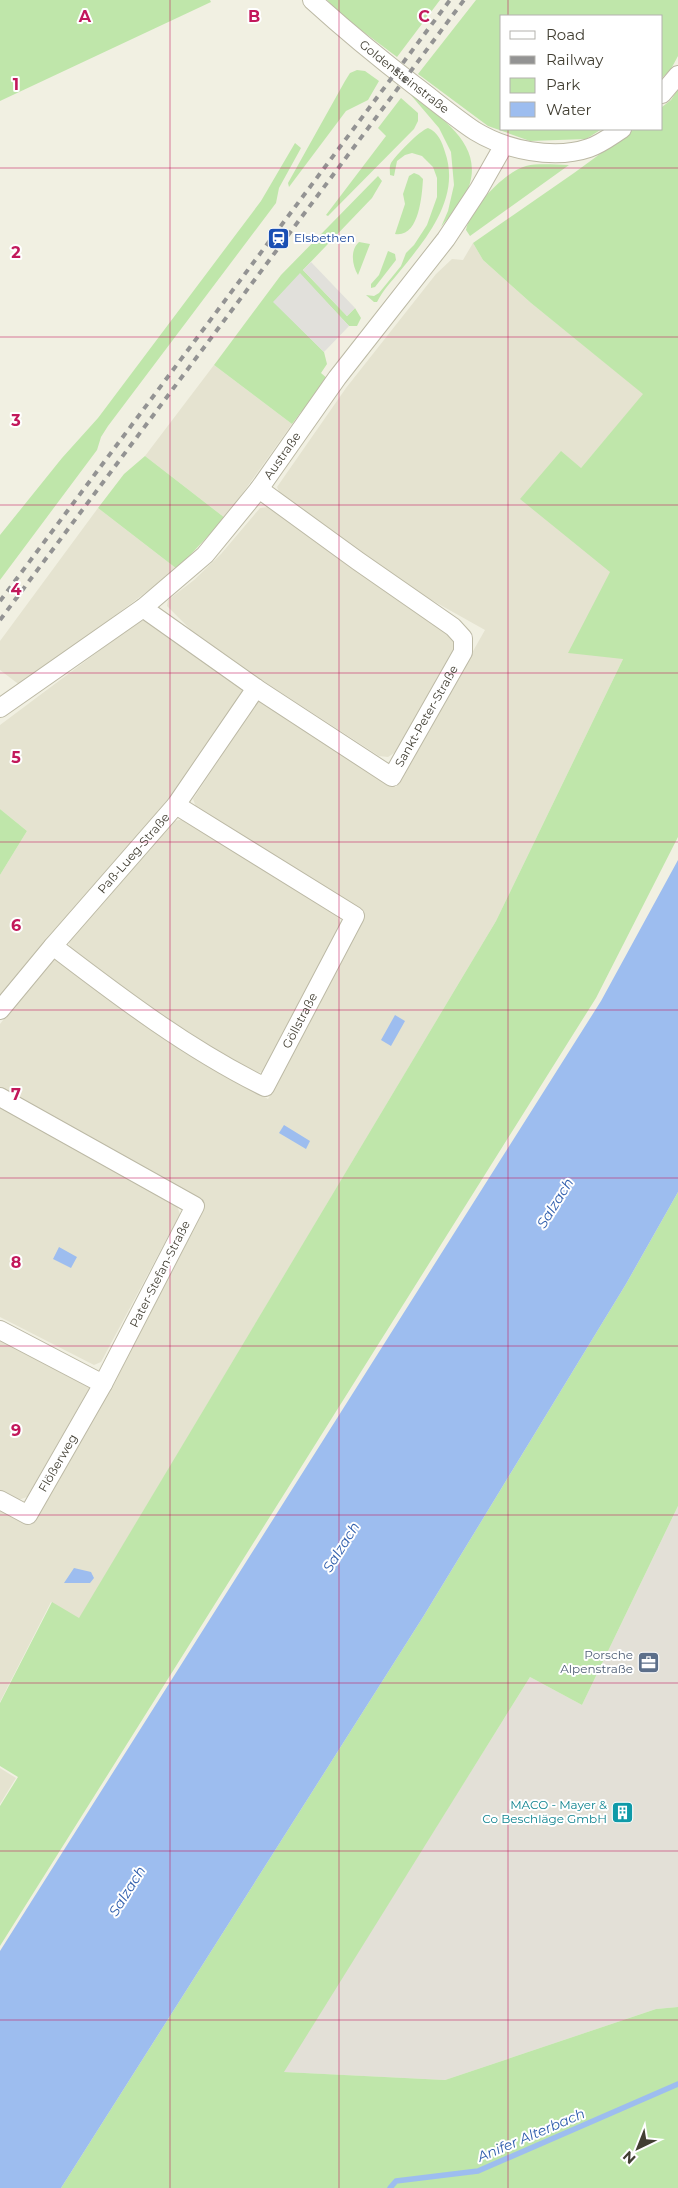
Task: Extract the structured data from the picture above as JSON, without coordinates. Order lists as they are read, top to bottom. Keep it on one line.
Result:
{"streets":{"street":["Goldensteinstraße","Austraße","Sankt-Peter-Straße","Paß-Lueg-Straße","Göllstraße","Pater-Stefan-Straße","Flößerweg"]},"crossings":[["Goldensteinstraße","Austraße"],["Austraße","Sankt-Peter-Straße"],["Sankt-Peter-Straße","Paß-Lueg-Straße"],["Paß-Lueg-Straße","Göllstraße"],["Pater-Stefan-Straße","Flößerweg"]],"water":["Salzach","Anifer Alterbach"],"places":{"station":["Elsbethen"],"office":["Porsche Alpenstraße"],"building":["MACO - Mayer & Co Beschläge GmbH"]},"legend":["Road","Railway","Park","Water"],"north":"bottom left","grid":{"columns":["A","B","C"],"rows":["1","2","3","4","5","6","7","8","9"]}}
